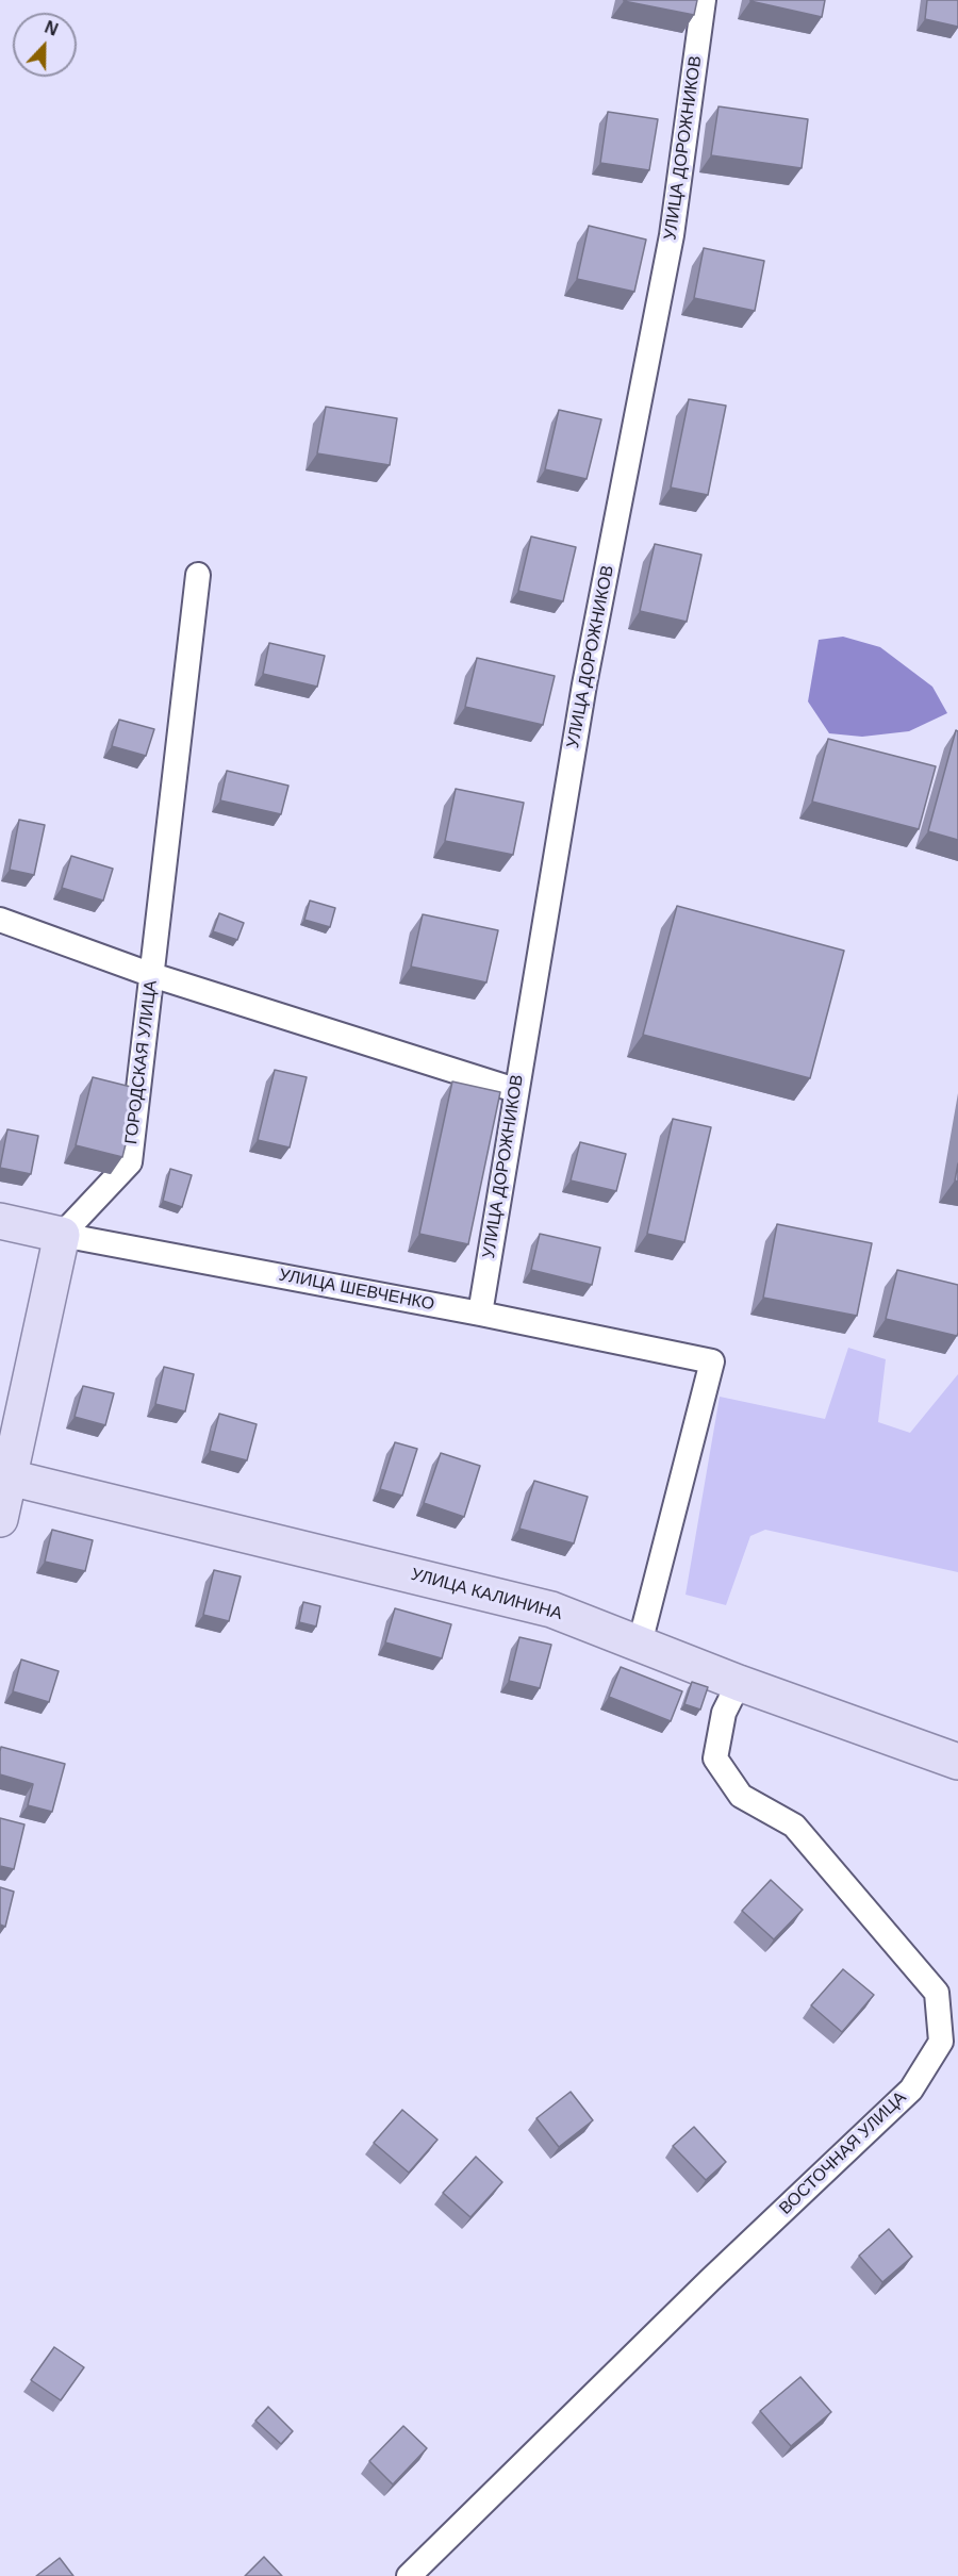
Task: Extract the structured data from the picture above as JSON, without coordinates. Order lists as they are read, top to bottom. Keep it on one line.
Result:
{"streets":{"main road":["УЛИЦА ШЕВЧЕНКО","УЛИЦА КАЛИНИНА"],"street":["УЛИЦА ДОРОЖНИКОВ","ГОРОДСКАЯ УЛИЦА","ВОСТОЧНАЯ УЛИЦА"]},"crossings":[["УЛИЦА ДОРОЖНИКОВ","УЛИЦА ШЕВЧЕНКО"],["ГОРОДСКАЯ УЛИЦА","УЛИЦА ШЕВЧЕНКО"],["УЛИЦА ШЕВЧЕНКО","УЛИЦА КАЛИНИНА"],["УЛИЦА КАЛИНИНА","ВОСТОЧНАЯ УЛИЦА"]],"north":"top"}
